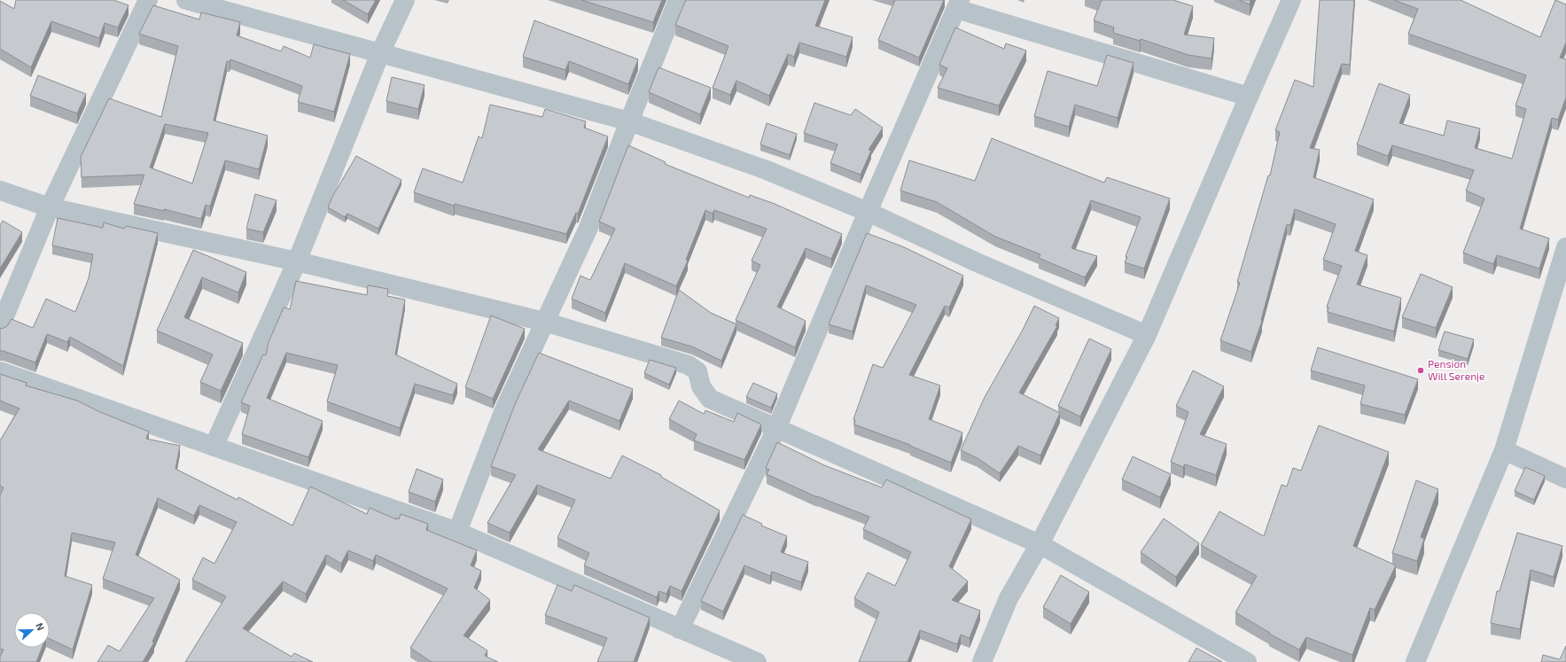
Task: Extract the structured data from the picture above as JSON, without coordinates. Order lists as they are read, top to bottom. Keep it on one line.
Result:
{"places":["Pension Will Serenje"],"north":"right"}
